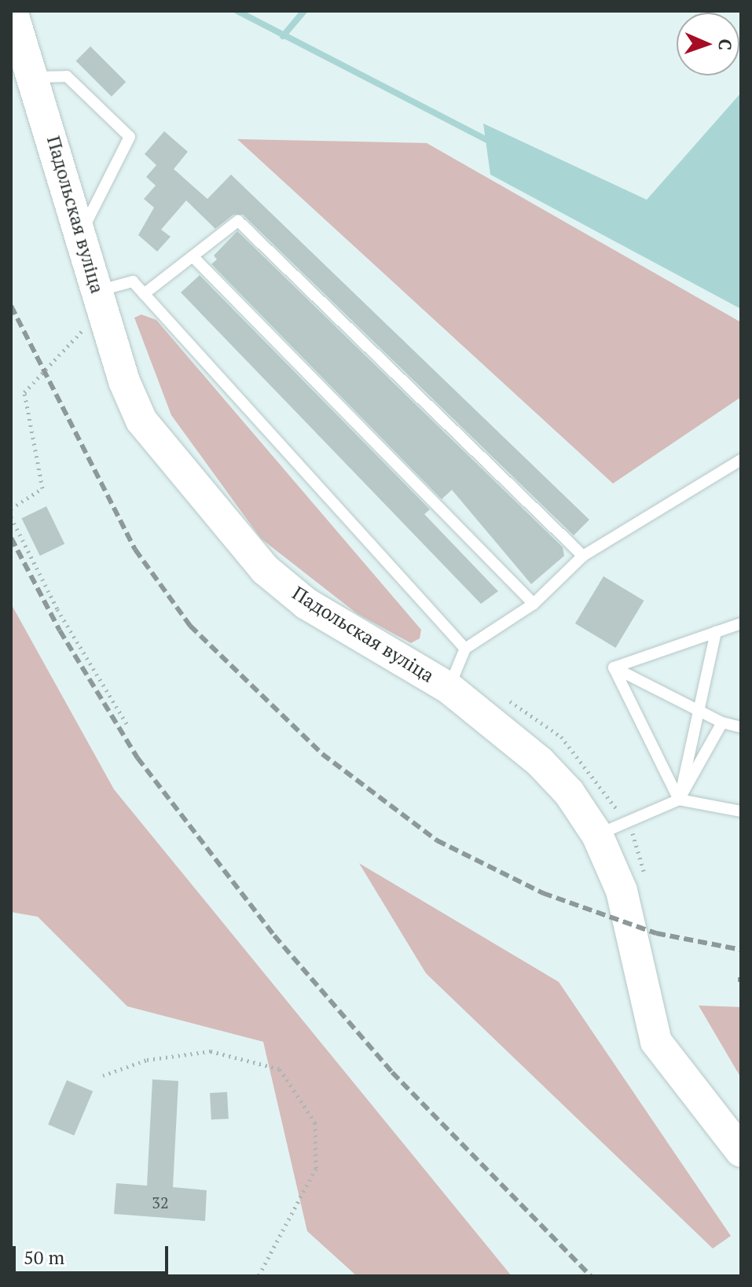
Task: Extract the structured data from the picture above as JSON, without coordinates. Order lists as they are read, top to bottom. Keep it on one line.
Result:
{"streets":{"main road":["Падольская вуліца"]},"house_numbers":["32"],"scale_bar":"50 m","north":"right"}
